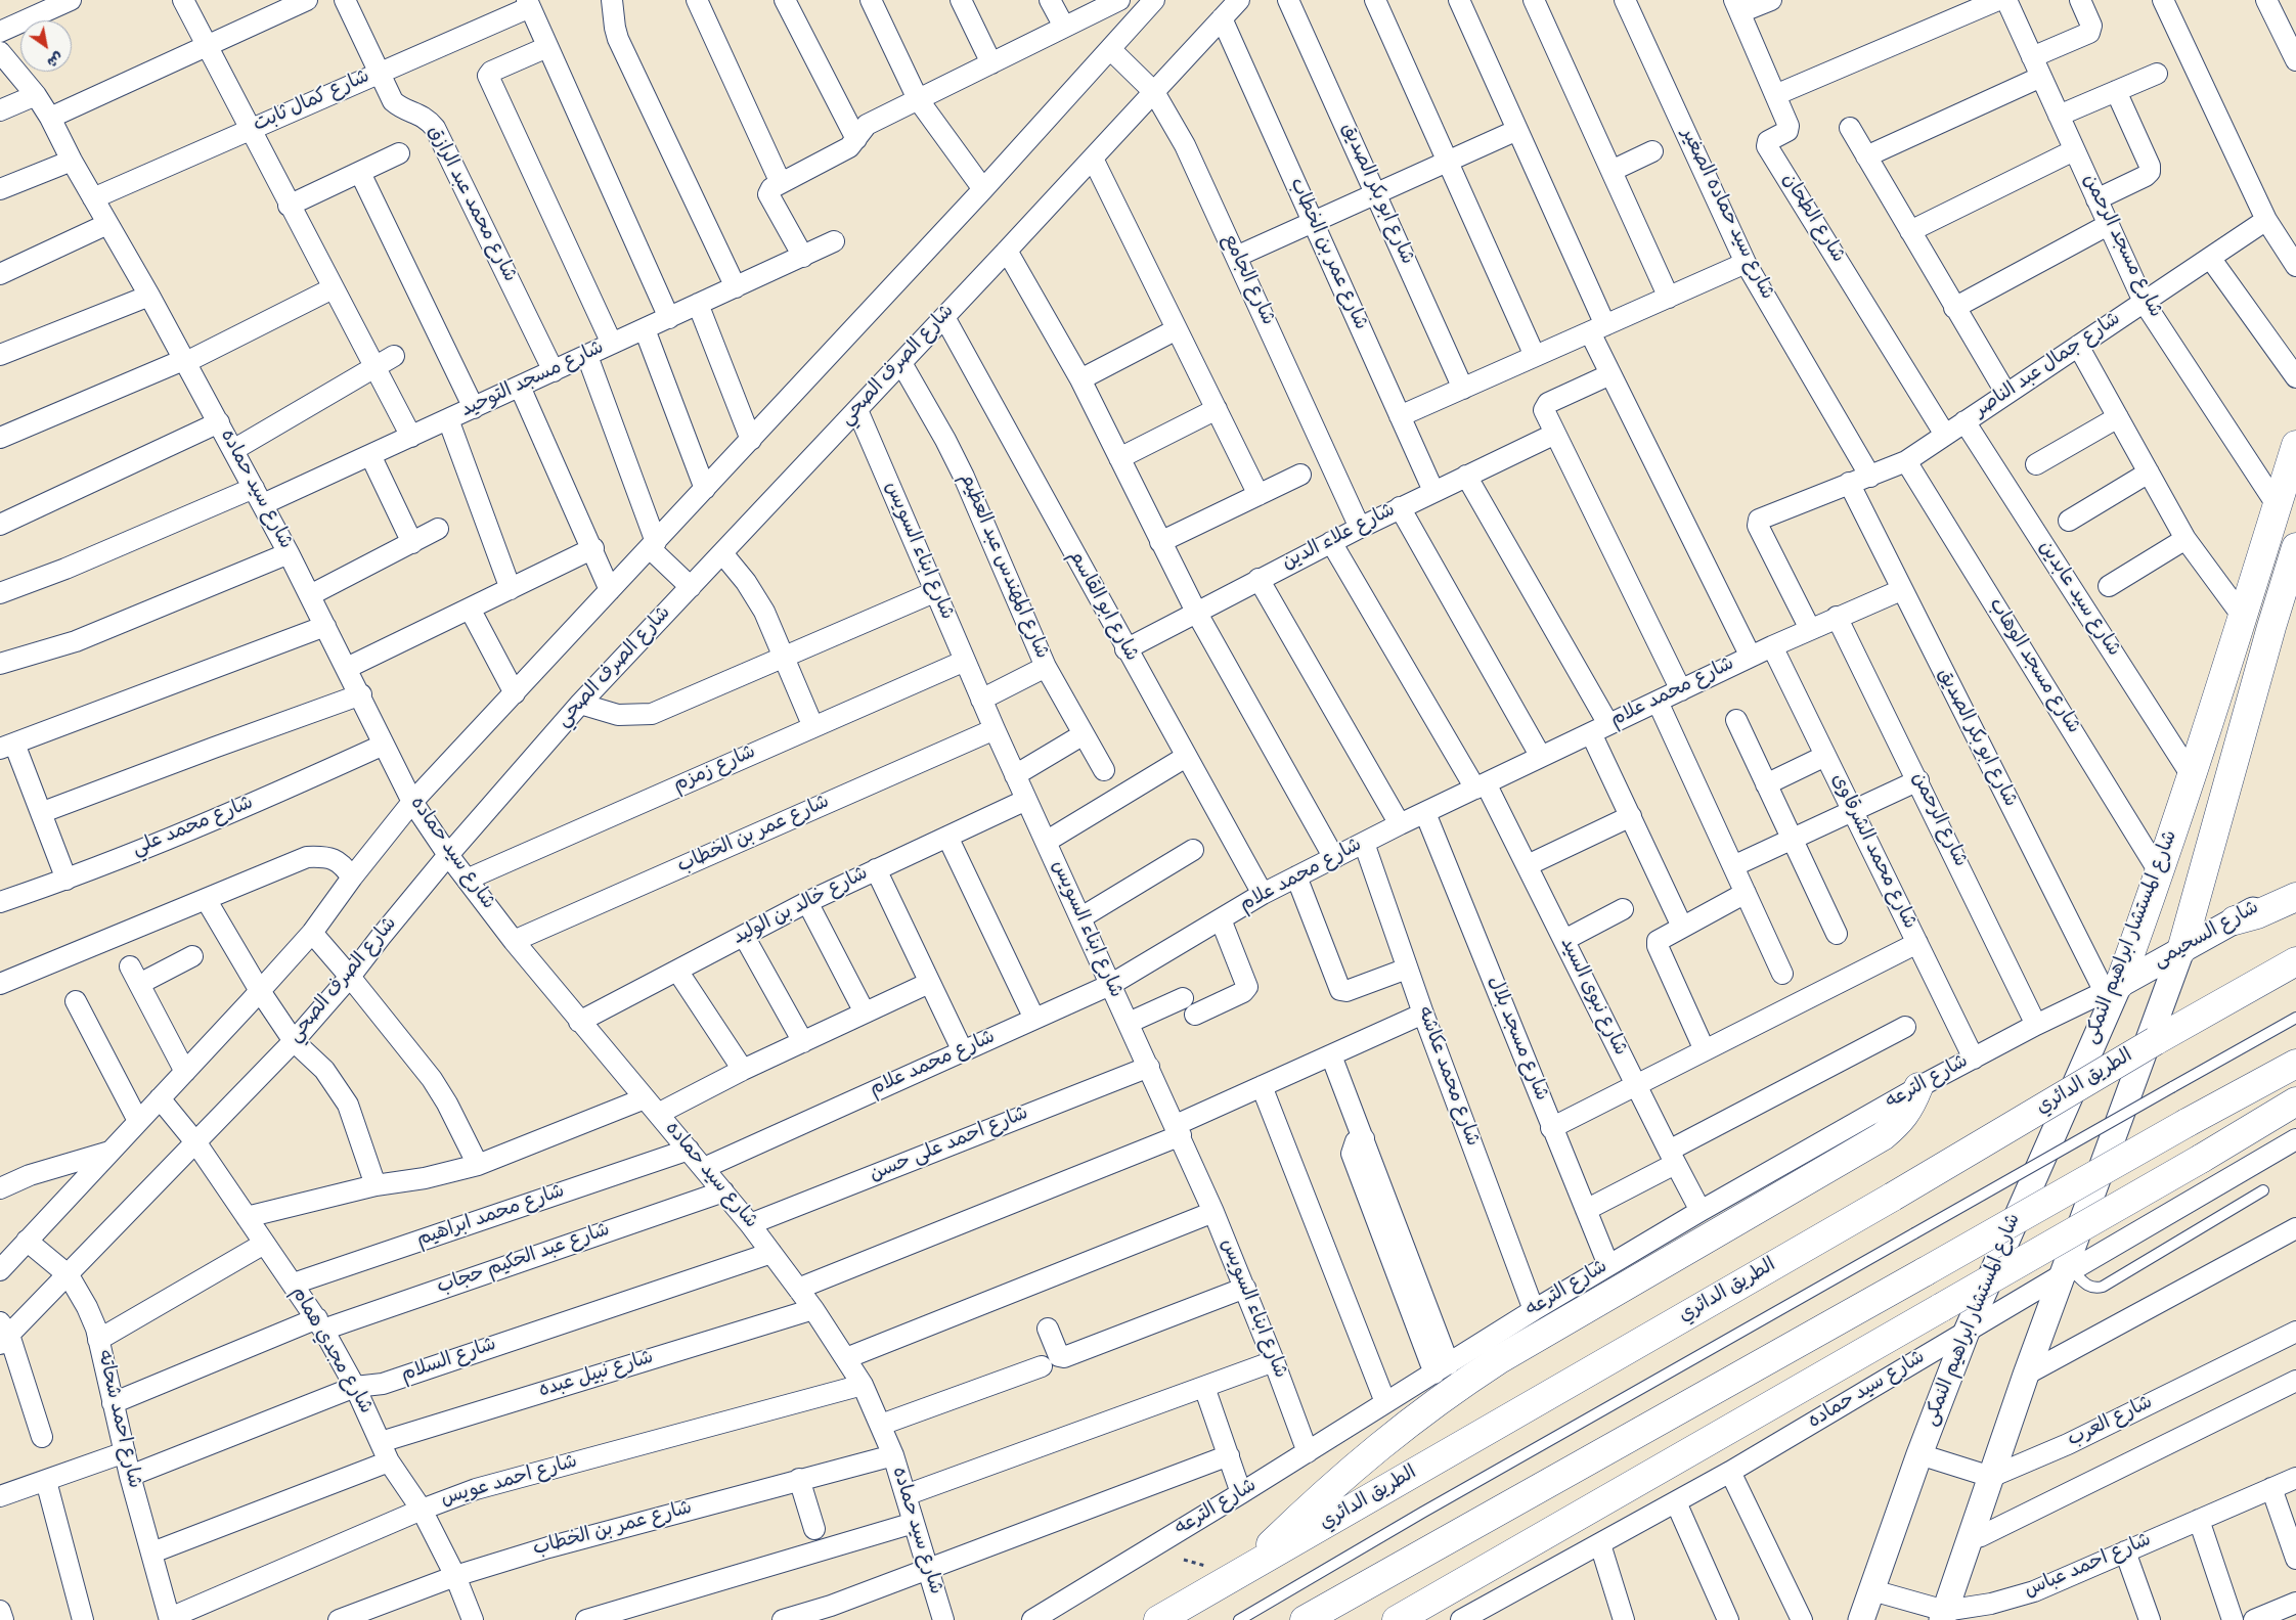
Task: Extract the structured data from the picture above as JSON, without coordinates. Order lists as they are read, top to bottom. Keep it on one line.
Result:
{"streets":{"main road":["شارع المستشار ابراهيم النمكى","الطريق الدائري"],"street":["شارع كمال ثابت","شارع ابو بكر الصديق","شارع محمد عبد الرازق","شارع سيد حماده الصغير","شارع الطحان","شارع مسجد الرحمن","شارع عمر بن الخطاب","شارع الجامع","شارع الصرف الصحي","شارع جمال عبد الناصر","شارع مسجد التوحيد","شارع سيد حماده","شارع علاء الدين","شارع ابناء السويس","شارع المهندس عبد العظيم","شارع سيد عابدين","شارع ابو القاسم","شارع مسجد الوهاب","شارع محمد علام","شارع زمزم","شارع الرحمن","شارع محمد علي","شارع محمد الشرقاوى","شارع خالد بن الوليد","شارع السحيمى","شارع نبوى السيد","شارع مسجد بلال","شارع محمد عكاشه","شارع الترعه","شارع احمد على حسن","شارع محمد ابراهيم","شارع عبد الحكيم حجاب","شارع مجدي همام","شارع السلام","شارع نبيل عبده","شارع احمد شحاته","شارع العرب","شارع احمد عويس","شارع احمد عباس"]},"crossings":[["شارع كمال ثابت","شارع محمد عبد الرازق"],["شارع كمال ثابت","شارع سيد حماده"],["شارع ابو بكر الصديق","شارع جمال عبد الناصر"],["شارع ابو بكر الصديق","شارع محمد علام"],["شارع ابو بكر الصديق","شارع السحيمى"],["شارع ابو بكر الصديق","شارع المستشار ابراهيم النمكى"],["شارع ابو بكر الصديق","شارع الترعه"],["شارع محمد عبد الرازق","شارع مسجد التوحيد"],["شارع سيد حماده الصغير","شارع جمال عبد الناصر"],["شارع الطحان","شارع جمال عبد الناصر"],["شارع مسجد الرحمن","شارع جمال عبد الناصر"],["شارع مسجد الرحمن","شارع المستشار ابراهيم النمكى"],["شارع عمر بن الخطاب","شارع الصرف الصحي"],["شارع عمر بن الخطاب","شارع سيد حماده"],["شارع عمر بن الخطاب","شارع علاء الدين"],["شارع عمر بن الخطاب","شارع ابناء السويس"],["شارع عمر بن الخطاب","شارع مجدي همام"],["شارع الجامع","شارع الصرف الصحي"],["شارع الجامع","شارع علاء الدين"],["شارع الصرف الصحي","شارع سيد حماده"],["شارع الصرف الصحي","شارع ابناء السويس"],["شارع الصرف الصحي","شارع المهندس عبد العظيم"],["شارع الصرف الصحي","شارع ابو القاسم"],["شارع الصرف الصحي","شارع مجدي همام"],["شارع الصرف الصحي","شارع احمد شحاته"],["شارع جمال عبد الناصر","شارع سيد عابدين"],["شارع جمال عبد الناصر","شارع مسجد الوهاب"],["شارع جمال عبد الناصر","شارع محمد علام"],["شارع مسجد التوحيد","شارع سيد حماده"],["شارع سيد حماده","شارع محمد علام"],["شارع سيد حماده","شارع زمزم"],["شارع سيد حماده","شارع محمد علي"],["شارع سيد حماده","شارع خالد بن الوليد"],["شارع سيد حماده","شارع المستشار ابراهيم النمكى"],["شارع سيد حماده","شارع احمد على حسن"],["شارع سيد حماده","شارع محمد ابراهيم"],["شارع سيد حماده","شارع عبد الحكيم حجاب"],["شارع سيد حماده","شارع السلام"],["شارع سيد حماده","شارع نبيل عبده"],["شارع سيد حماده","شارع احمد عويس"],["شارع علاء الدين","شارع ابو القاسم"],["شارع علاء الدين","شارع نبوى السيد"],["شارع ابناء السويس","شارع محمد علام"],["شارع ابناء السويس","شارع زمزم"],["شارع ابناء السويس","شارع خالد بن الوليد"],["شارع ابناء السويس","شارع الترعه"],["شارع ابناء السويس","شارع احمد على حسن"],["شارع سيد عابدين","شارع المستشار ابراهيم النمكى"],["شارع ابو القاسم","شارع محمد علام"],["شارع مسجد الوهاب","شارع المستشار ابراهيم النمكى"],["شارع محمد علام","شارع الرحمن"],["شارع محمد علام","شارع محمد الشرقاوى"],["شارع محمد علام","شارع نبوى السيد"],["شارع محمد علام","شارع مسجد بلال"],["شارع محمد علام","شارع محمد عكاشه"],["شارع الرحمن","شارع الترعه"],["شارع محمد الشرقاوى","شارع الترعه"],["شارع السحيمى","شارع المستشار ابراهيم النمكى"],["شارع السحيمى","شارع الترعه"],["شارع المستشار ابراهيم النمكى","شارع الترعه"],["شارع المستشار ابراهيم النمكى","شارع العرب"],["شارع المستشار ابراهيم النمكى","شارع احمد عباس"],["شارع نبوى السيد","شارع الترعه"],["شارع مسجد بلال","شارع الترعه"],["شارع محمد عكاشه","شارع الترعه"],["شارع محمد ابراهيم","شارع مجدي همام"],["شارع عبد الحكيم حجاب","شارع مجدي همام"],["شارع عبد الحكيم حجاب","شارع احمد شحاته"],["شارع مجدي همام","شارع السلام"],["شارع مجدي همام","شارع نبيل عبده"],["شارع مجدي همام","شارع احمد عويس"],["شارع السلام","شارع احمد شحاته"],["شارع احمد شحاته","شارع احمد عويس"]],"north":"bottom right"}
